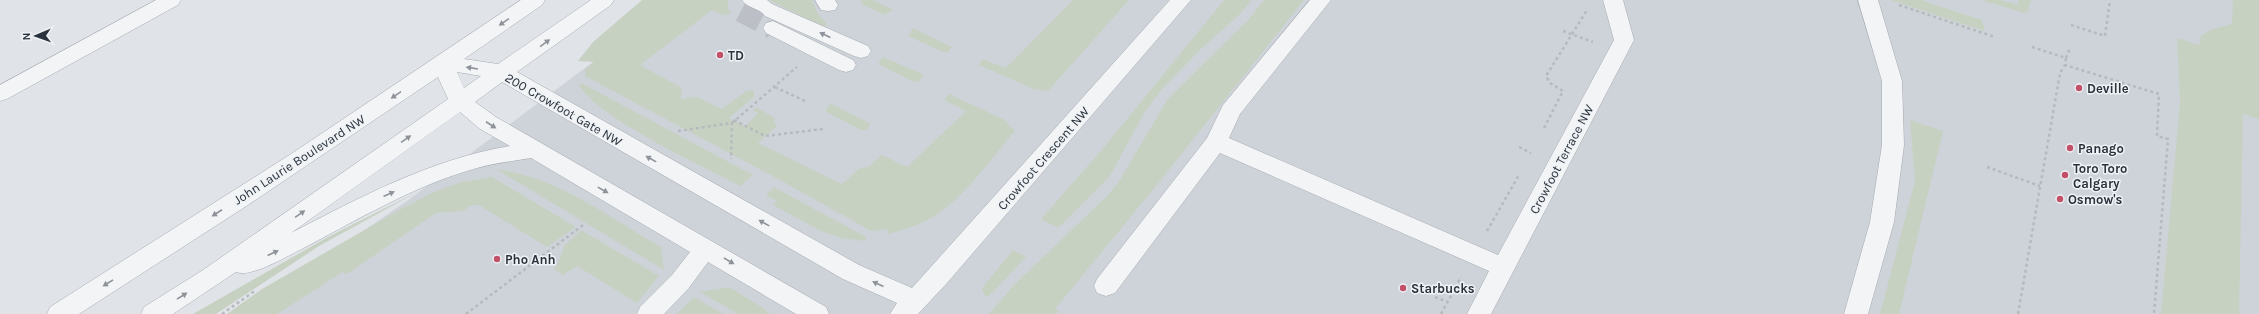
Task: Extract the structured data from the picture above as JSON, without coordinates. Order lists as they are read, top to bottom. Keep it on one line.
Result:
{"streets":{"street":["200 Crowfoot Gate NW","Crowfoot Crescent NW","John Laurie Boulevard NW","Crowfoot Terrace NW"]},"crossings":[["200 Crowfoot Gate NW","Crowfoot Crescent NW"],["200 Crowfoot Gate NW","John Laurie Boulevard NW"]],"places":["TD","Deville","Panago","Toro Toro Calgary","Osmow's","Pho Anh","Starbucks"],"north":"left"}
